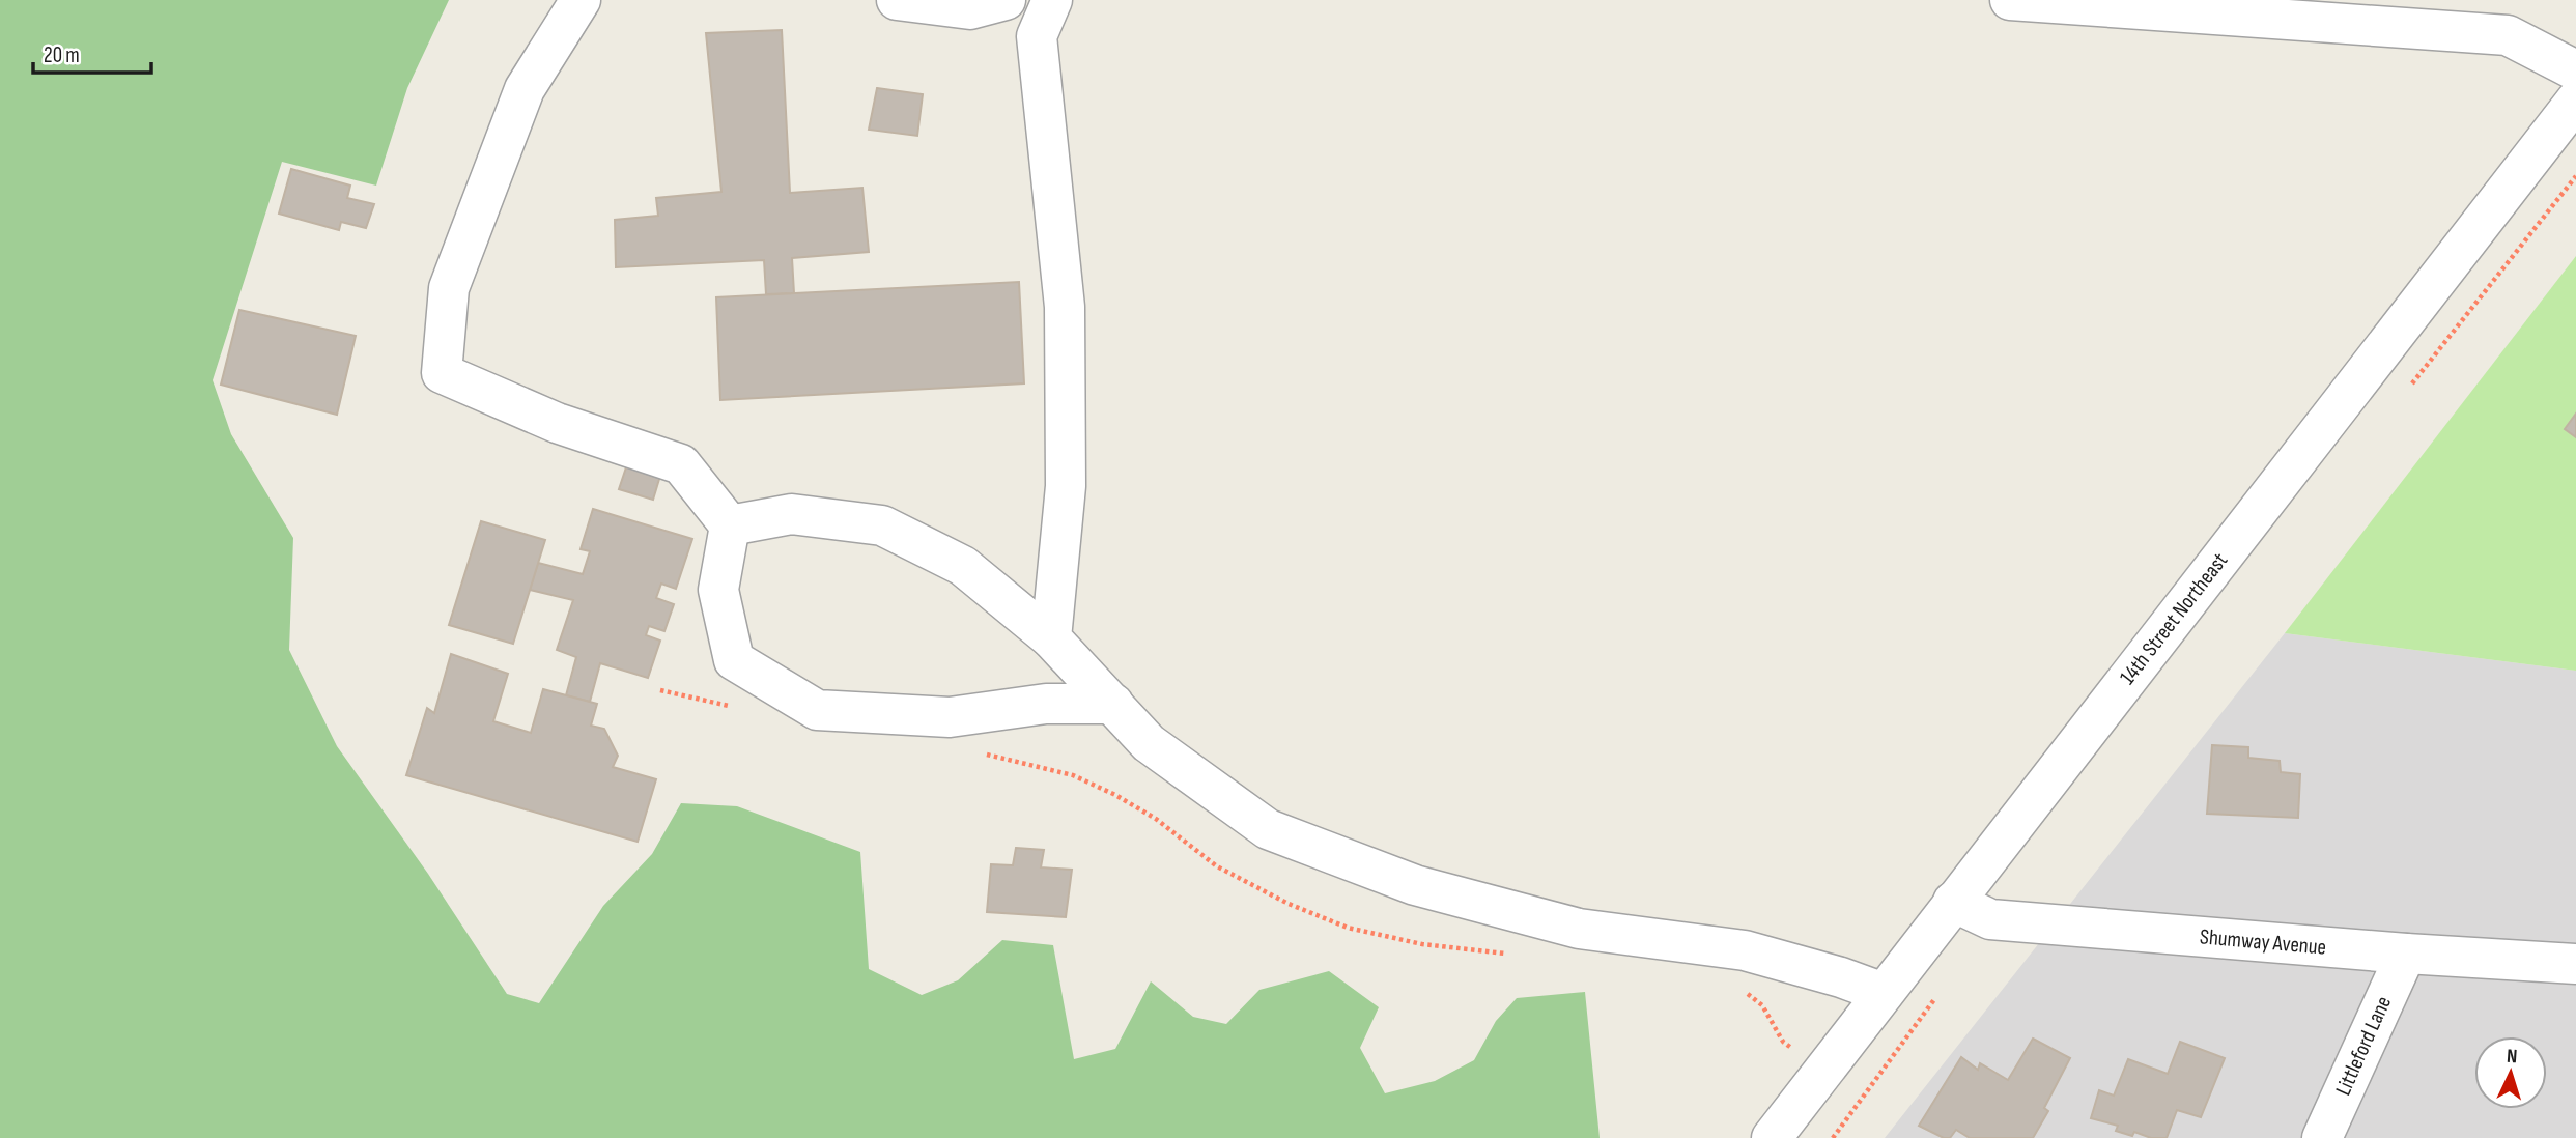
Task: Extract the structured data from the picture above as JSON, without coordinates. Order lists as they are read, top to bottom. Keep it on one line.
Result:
{"streets":{"street":["14th Street Northeast","Shumway Avenue","Littleford Lane"]},"crossings":[["14th Street Northeast","Shumway Avenue"],["Shumway Avenue","Littleford Lane"]],"scale_bar":"20 m","north":"top"}
